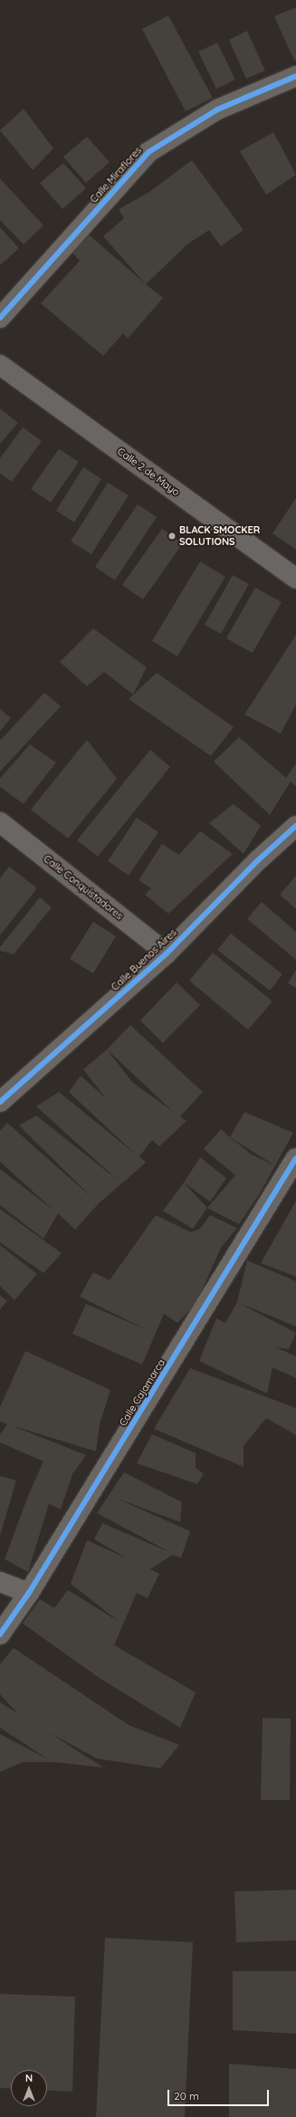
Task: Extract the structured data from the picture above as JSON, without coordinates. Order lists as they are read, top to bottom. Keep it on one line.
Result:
{"streets":{"street":["Calle Miraflores","Calle 2 de Mayo","Calle Conquistadores","Calle Buenos Aires","Calle Cajamarca"]},"crossings":[["Calle Conquistadores","Calle Buenos Aires"]],"places":["BLACK SMOCKER SOLUTIONS"],"scale_bar":"20 m","north":"top"}
